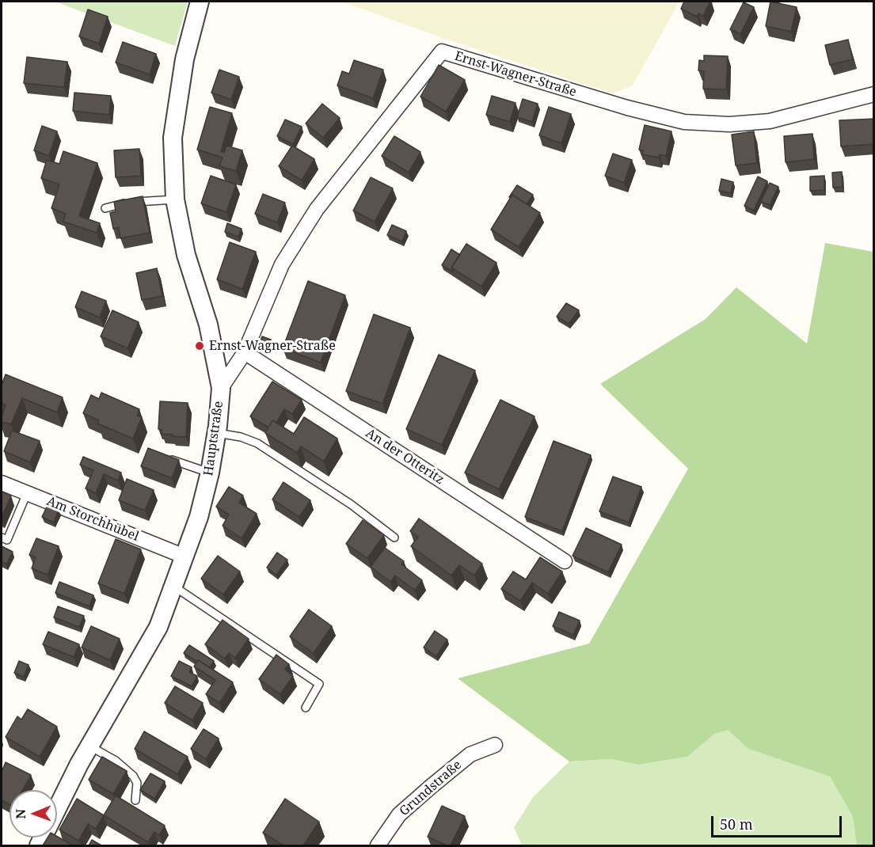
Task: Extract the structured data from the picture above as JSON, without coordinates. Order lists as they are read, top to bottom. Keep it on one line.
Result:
{"streets":{"street":["Ernst-Wagner-Straße","Hauptstraße","An der Otteritz","Am Storchhübel","Grundstraße"]},"crossings":[["Ernst-Wagner-Straße","Hauptstraße"],["Ernst-Wagner-Straße","An der Otteritz"],["Hauptstraße","Am Storchhübel"]],"places":["Ernst-Wagner-Straße"],"scale_bar":"50 m","north":"left"}
